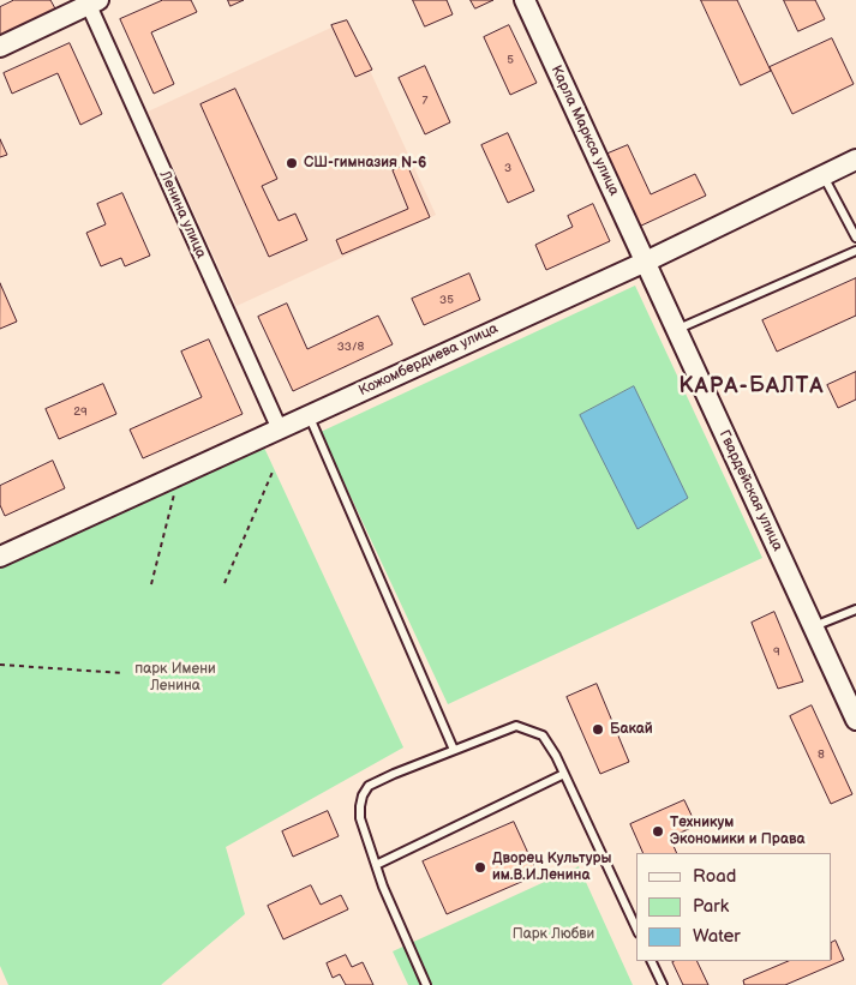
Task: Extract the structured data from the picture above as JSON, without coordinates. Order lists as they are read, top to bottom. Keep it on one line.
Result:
{"streets":{"street":["Карла Маркса улица","Ленина улица","Кожомбердиева улица","Гвардейская улица"]},"crossings":[["Карла Маркса улица","Кожомбердиева улица"],["Карла Маркса улица","Гвардейская улица"],["Ленина улица","Кожомбердиева улица"],["Кожомбердиева улица","Гвардейская улица"]],"districts":["КАРА-БАЛТА"],"parks":["парк Имени Ленина","Парк Любви"],"places":["СШ-гимназия N-6","Бакай","Техникум Экономики и Права","Дворец Культуры им.В.И.Ленина"],"house_numbers":["5","7","3","35","33/8","29","9","8"],"legend":["Road","Park","Water"]}
